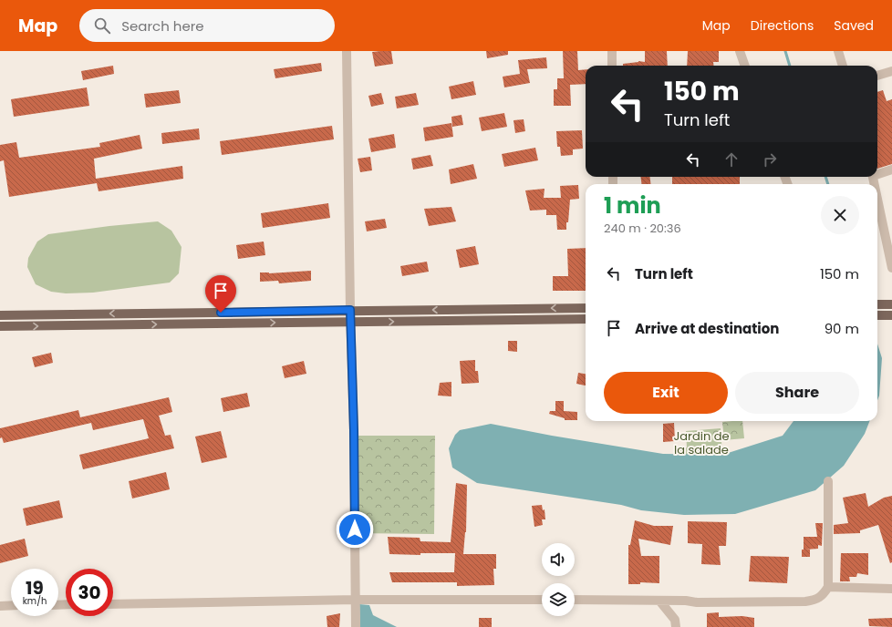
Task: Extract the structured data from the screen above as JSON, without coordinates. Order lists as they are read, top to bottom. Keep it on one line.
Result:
{"parks":["Jardin de la salade"],"page":{"header":"Map","search":"Search here","nav":["Map","Directions","Saved"],"turn":["150 m","Turn left"],"heading":["1 min","240 m · 20:36"],"list":[{"name":"Turn left","value":"150 m"},{"name":"Arrive at destination","value":"90 m"}],"buttons":["Exit","Share"],"speed":"19 km/h","limit":"30"}}
